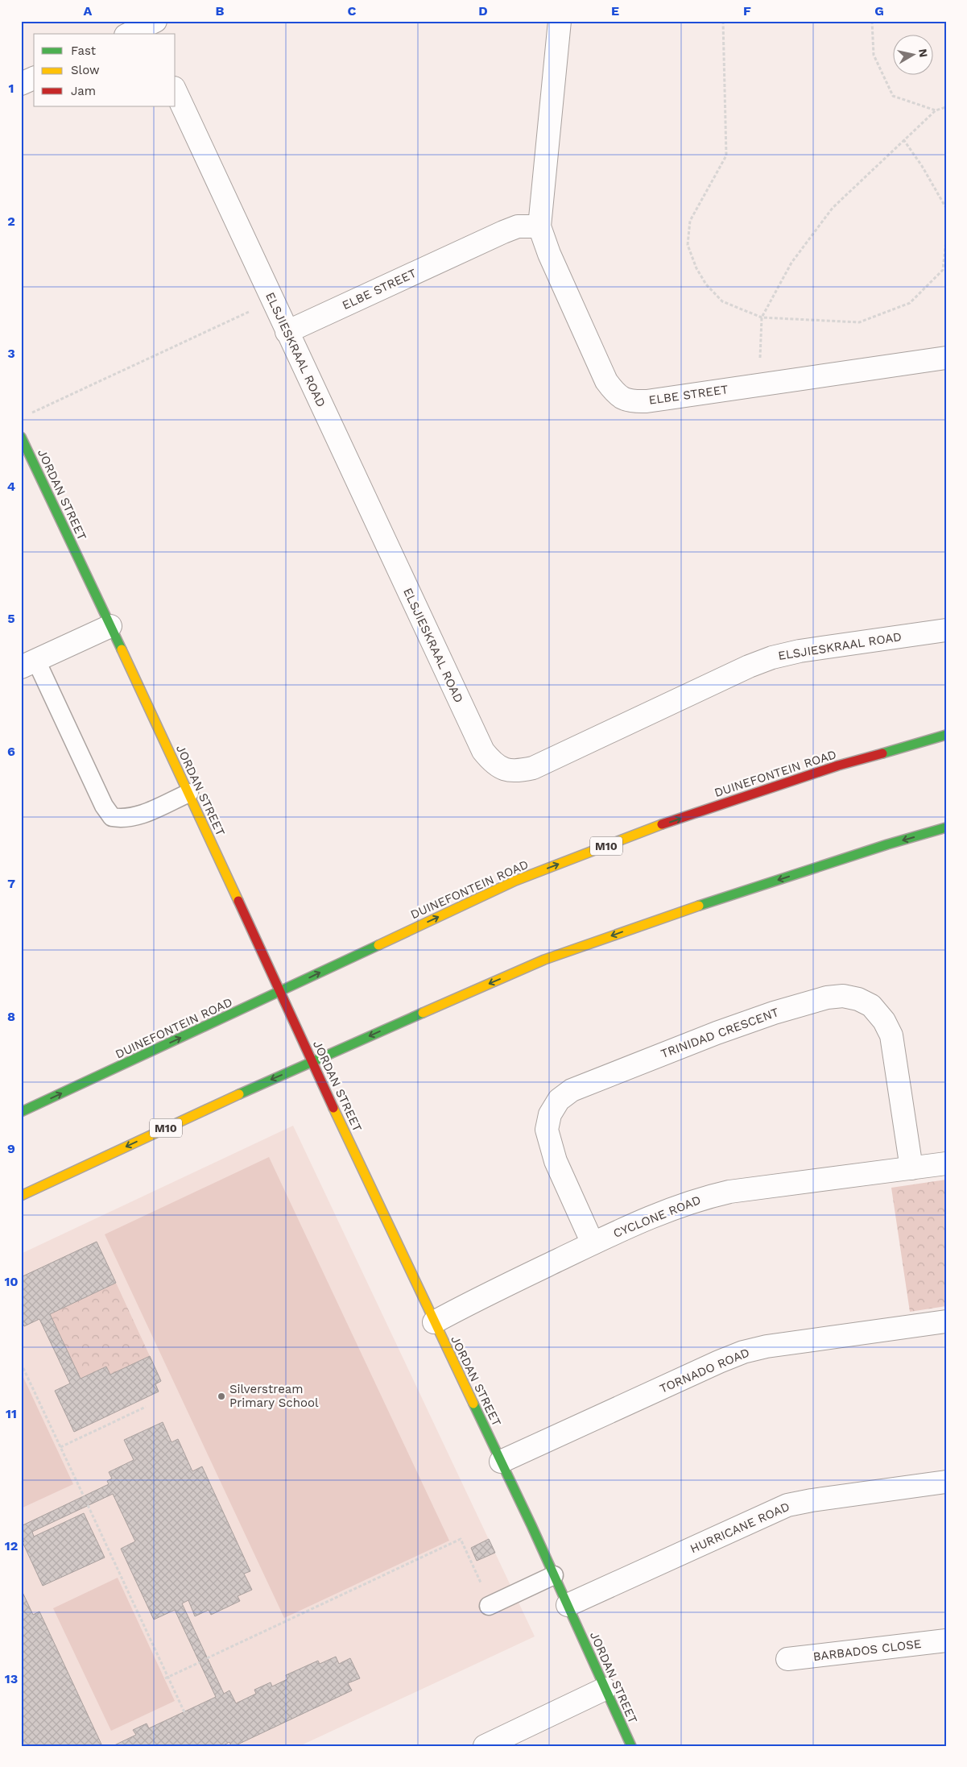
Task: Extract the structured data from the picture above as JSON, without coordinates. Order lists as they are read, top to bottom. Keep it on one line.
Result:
{"streets":{"main road":["JORDAN STREET","DUINEFONTEIN ROAD","M10"],"street":["ELBE STREET","ELSJIESKRAAL ROAD","TRINIDAD CRESCENT","CYCLONE ROAD","TORNADO ROAD","HURRICANE ROAD","BARBADOS CLOSE"]},"crossings":[["ELBE STREET","ELSJIESKRAAL ROAD"],["JORDAN STREET","DUINEFONTEIN ROAD"],["JORDAN STREET","M10"],["JORDAN STREET","CYCLONE ROAD"],["JORDAN STREET","TORNADO ROAD"],["JORDAN STREET","HURRICANE ROAD"],["TRINIDAD CRESCENT","CYCLONE ROAD"]],"places":["Silverstream Primary School"],"legend":["Fast","Slow","Jam"],"north":"right","grid":{"columns":["A","B","C","D","E","F","G"],"rows":["1","2","3","4","5","6","7","8","9","10","11","12","13"]}}
